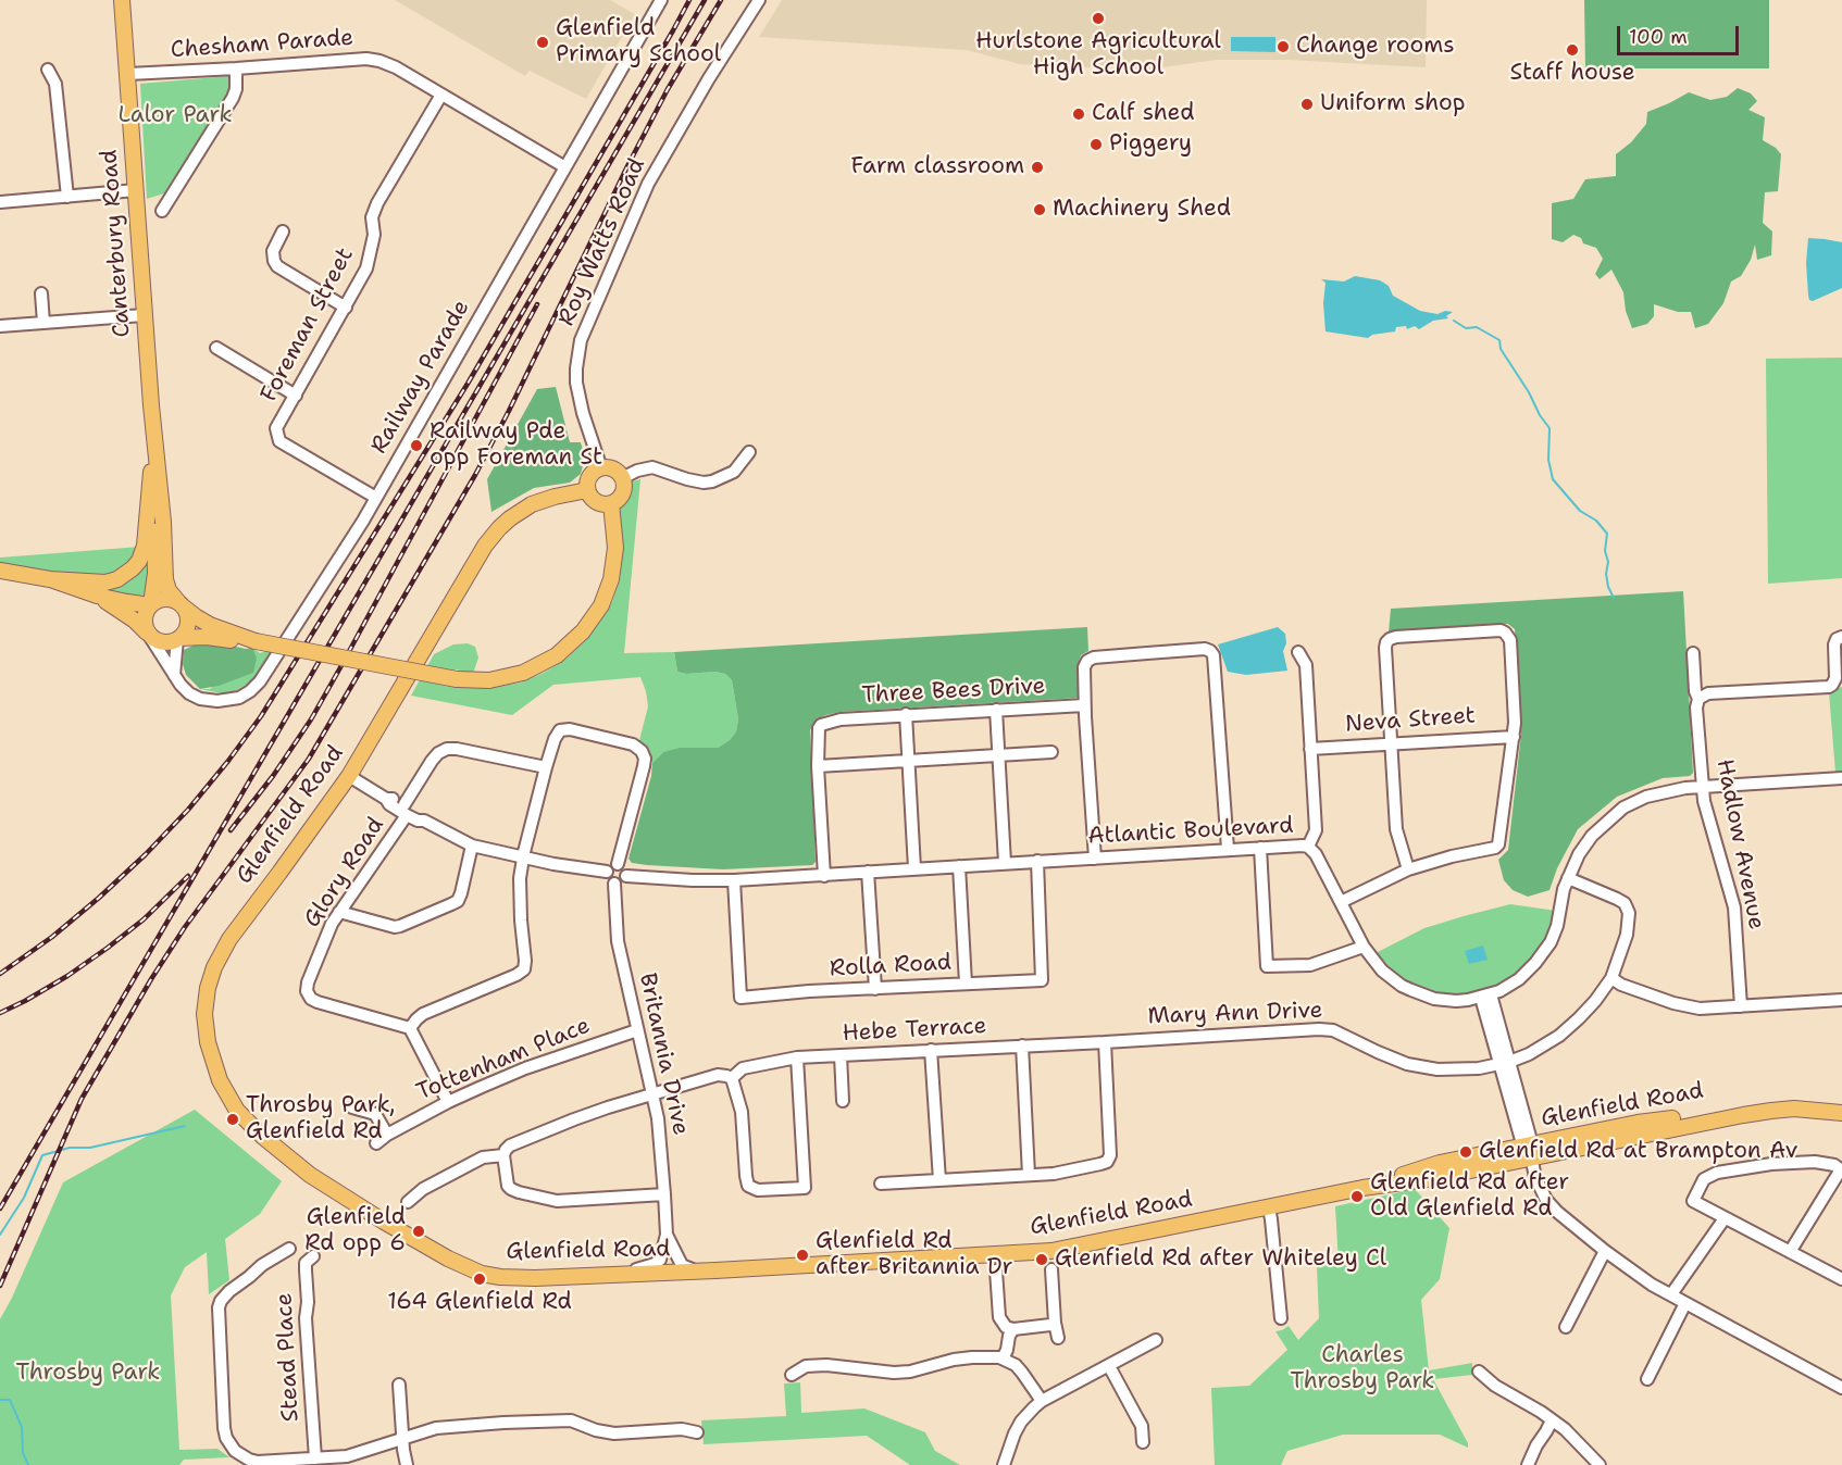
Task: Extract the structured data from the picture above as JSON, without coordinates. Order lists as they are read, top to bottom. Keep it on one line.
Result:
{"streets":{"main road":["Canterbury Road","Glenfield Road"],"street":["Chesham Parade","Roy Watts Road","Foreman Street","Railway Parade","Three Bees Drive","Neva Street","Atlantic Boulevard","Hadlow Avenue","Glory Road","Rolla Road","Mary Ann Drive","Hebe Terrace","Britannia Drive","Tottenham Place","Stead Place"]},"crossings":[["Chesham Parade","Canterbury Road"],["Chesham Parade","Foreman Street"],["Chesham Parade","Railway Parade"],["Roy Watts Road","Glenfield Road"],["Canterbury Road","Railway Parade"],["Foreman Street","Railway Parade"],["Glenfield Road","Britannia Drive"],["Atlantic Boulevard","Hadlow Avenue"],["Atlantic Boulevard","Rolla Road"],["Atlantic Boulevard","Mary Ann Drive"],["Atlantic Boulevard","Britannia Drive"],["Mary Ann Drive","Hebe Terrace"],["Britannia Drive","Tottenham Place"]],"parks":["Lalor Park","Charles Throsby Park","Throsby Park"],"places":["Hurlstone Agricultural High School","Glenfield Primary School","Change rooms","Staff house","Uniform shop","Calf shed","Piggery","Farm classroom","Machinery Shed","Railway Pde opp Foreman St","Throsby Park, Glenfield Rd","Glenfield Rd at Brampton Av","Glenfield Rd after Old Glenfield Rd","Glenfield Rd opp 6","Glenfield Rd after Britannia Dr","Glenfield Rd after Whiteley Cl","164 Glenfield Rd"],"scale_bar":"100 m"}
